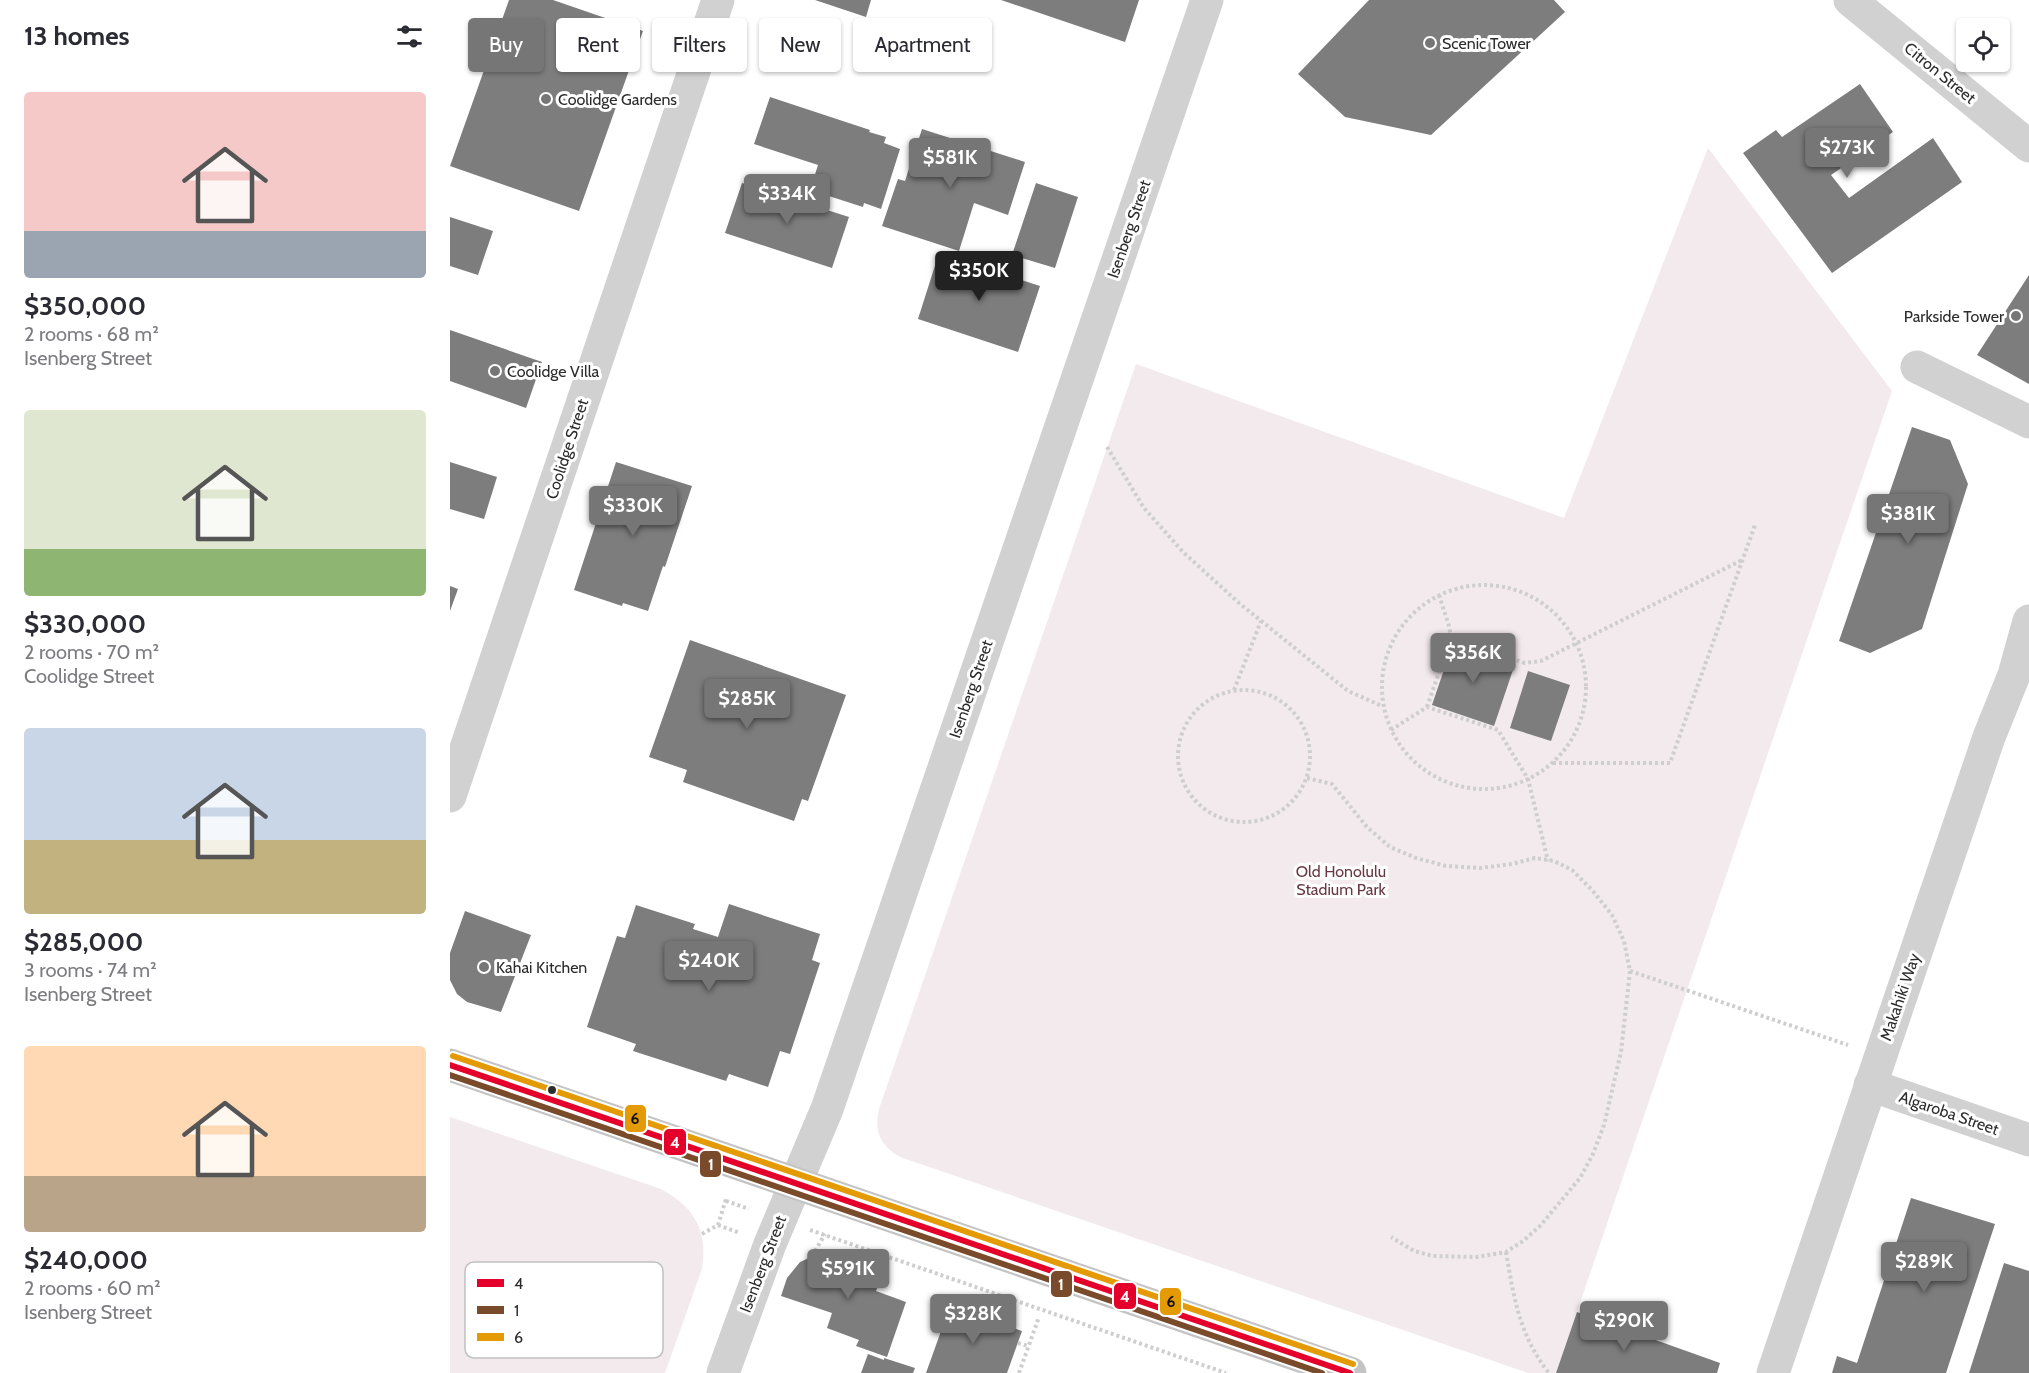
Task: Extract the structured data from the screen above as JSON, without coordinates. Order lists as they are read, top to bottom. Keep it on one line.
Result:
{"streets":{"street":["Citron Street","Isenberg Street","Coolidge Street","Makahiki Way","Algaroba Street"]},"crossings":[["Makahiki Way","Algaroba Street"]],"parks":["Old Honolulu Stadium Park"],"places":["Scenic Tower","Coolidge Gardens","Parkside Tower","Coolidge Villa","Kahai Kitchen"],"lines":["transit line 6","transit line 4","transit line 1"],"legend":["4","1","6"],"page":{"heading":"13 homes","chip":["Buy","Rent","Filters","New","Apartment"],"list":[{"name":"$350,000","note":"2 rooms · 68 m² · Isenberg Street"},{"name":"$330,000","note":"2 rooms · 70 m² · Coolidge Street"},{"name":"$285,000","note":"3 rooms · 74 m² · Isenberg Street"},{"name":"$240,000","note":"2 rooms · 60 m² · Isenberg Street"}],"price":["$273K","$581K","$334K","$350K","$330K","$381K","$356K","$285K","$240K","$289K","$591K","$328K","$290K"]}}
